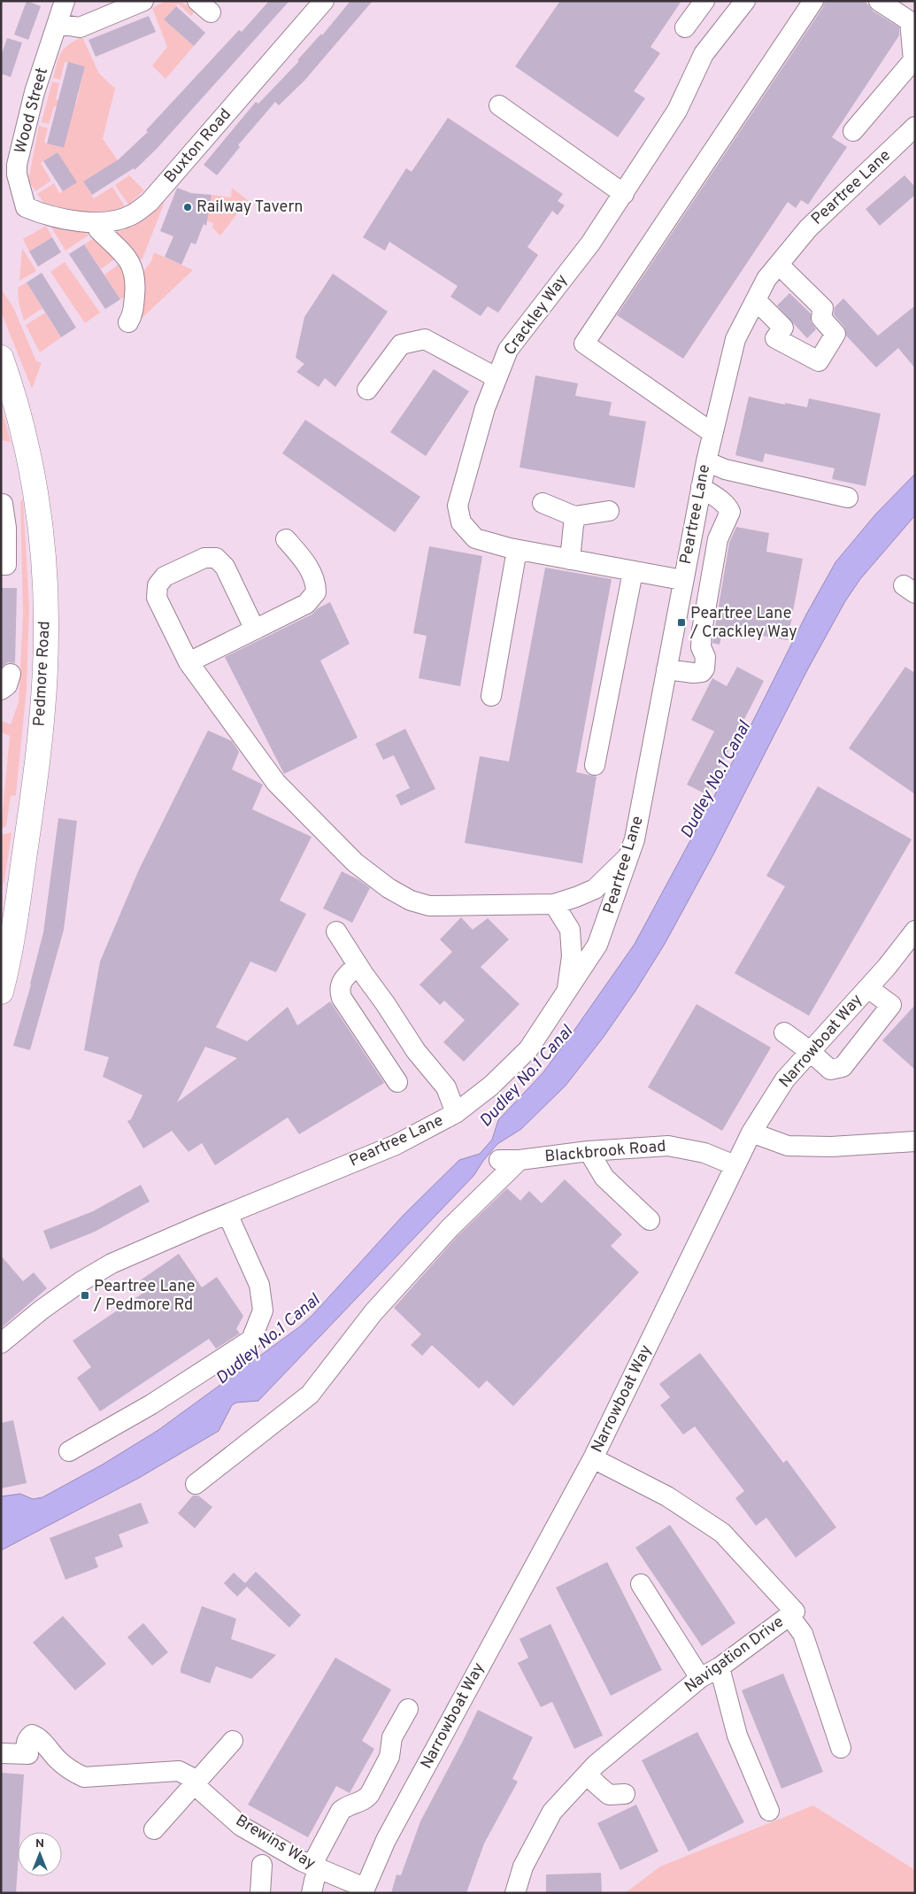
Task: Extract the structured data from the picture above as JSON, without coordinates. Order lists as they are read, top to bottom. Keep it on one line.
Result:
{"streets":{"highway":["Pedmore Road"],"street":["Wood Street","Buxton Road","Peartree Lane","Crackley Way","Narrowboat Way","Blackbrook Road","Navigation Drive","Brewins Way"]},"crossings":[["Wood Street","Buxton Road"],["Peartree Lane","Crackley Way"],["Narrowboat Way","Blackbrook Road"],["Narrowboat Way","Navigation Drive"],["Narrowboat Way","Brewins Way"]],"water":["Dudley No.1 Canal"],"places":{"other":["Railway Tavern"],"transit":["Peartree Lane / Crackley Way","Peartree Lane / Pedmore Rd"]},"north":"top"}
